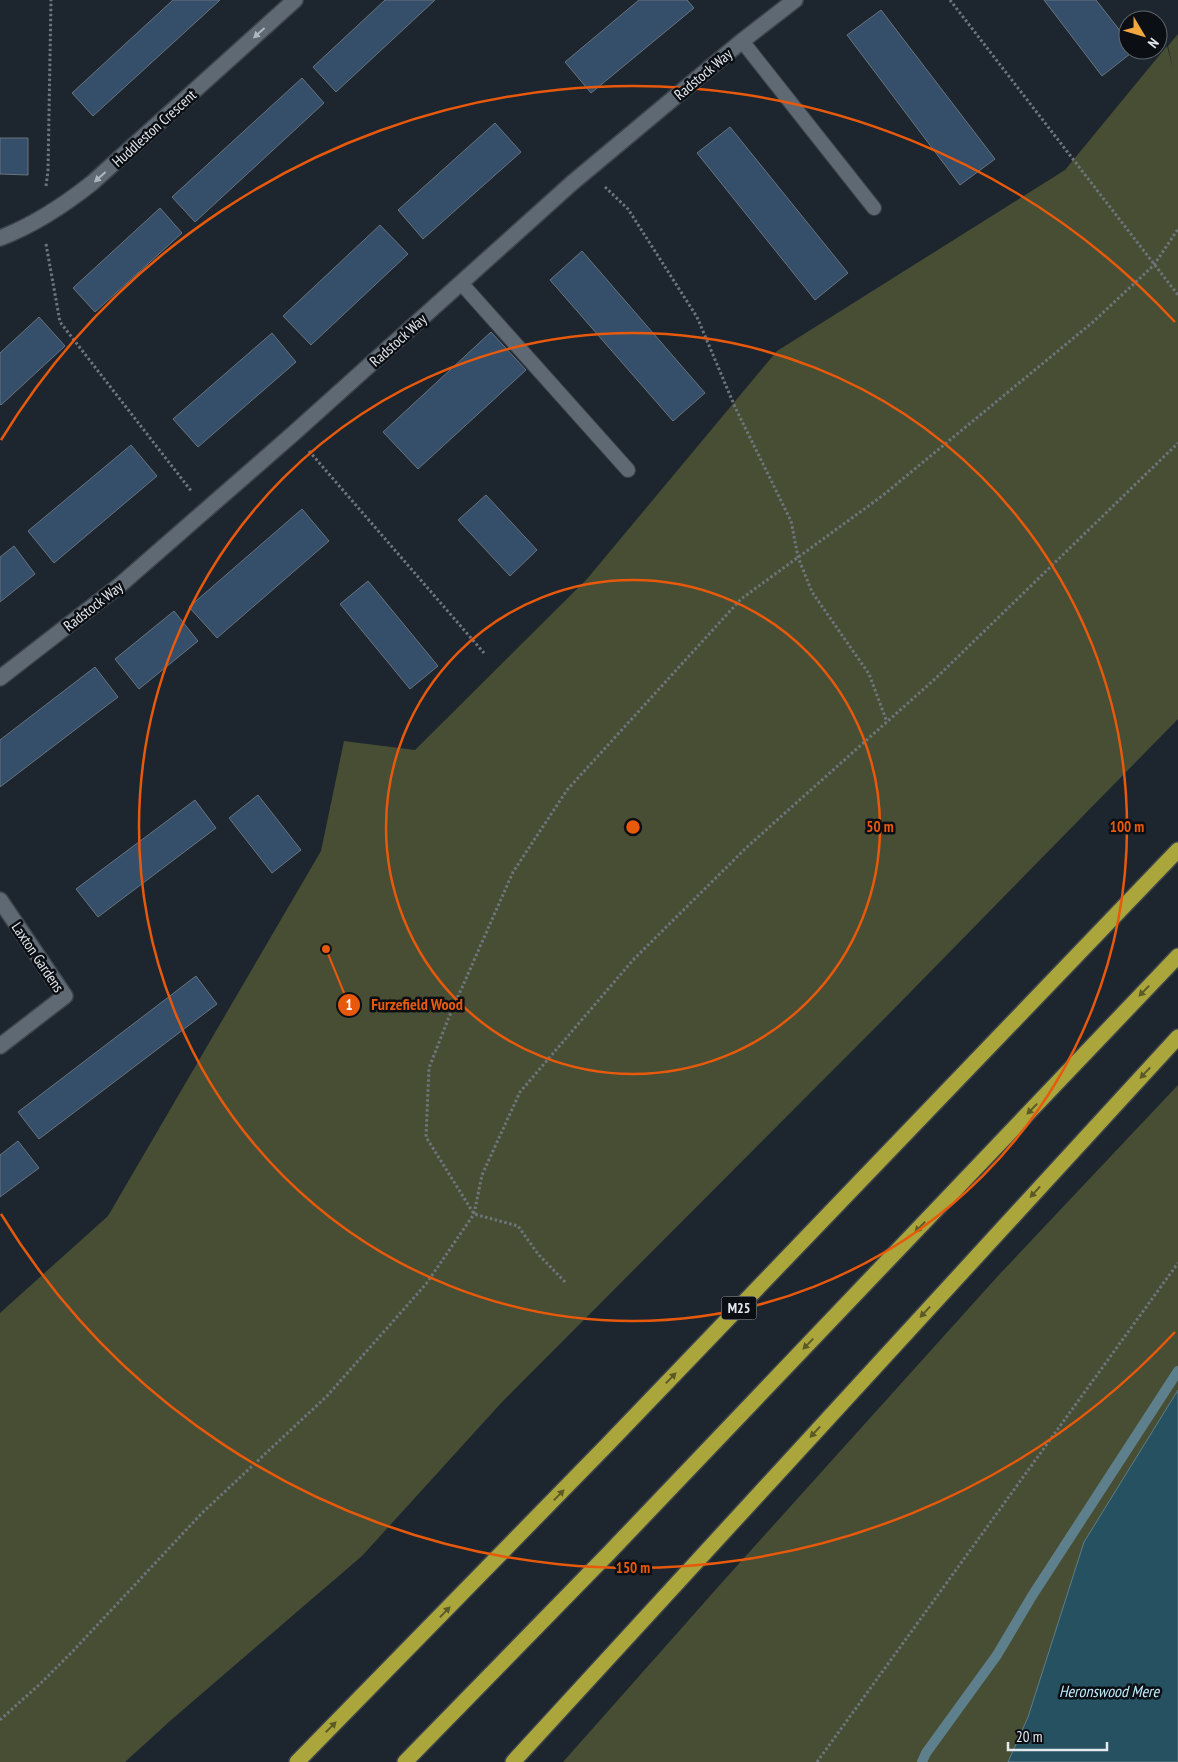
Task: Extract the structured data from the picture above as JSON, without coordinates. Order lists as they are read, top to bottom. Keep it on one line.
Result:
{"streets":{"highway":["M25"],"street":["Radstock Way","Huddleston Crescent","Laxton Gardens"]},"one_way":["Huddleston Crescent"],"water":["Heronswood Mere"],"places":["Furzefield Wood"],"scale_bar":"20 m","north":"bottom right","rings":["50 m","100 m","150 m"]}
